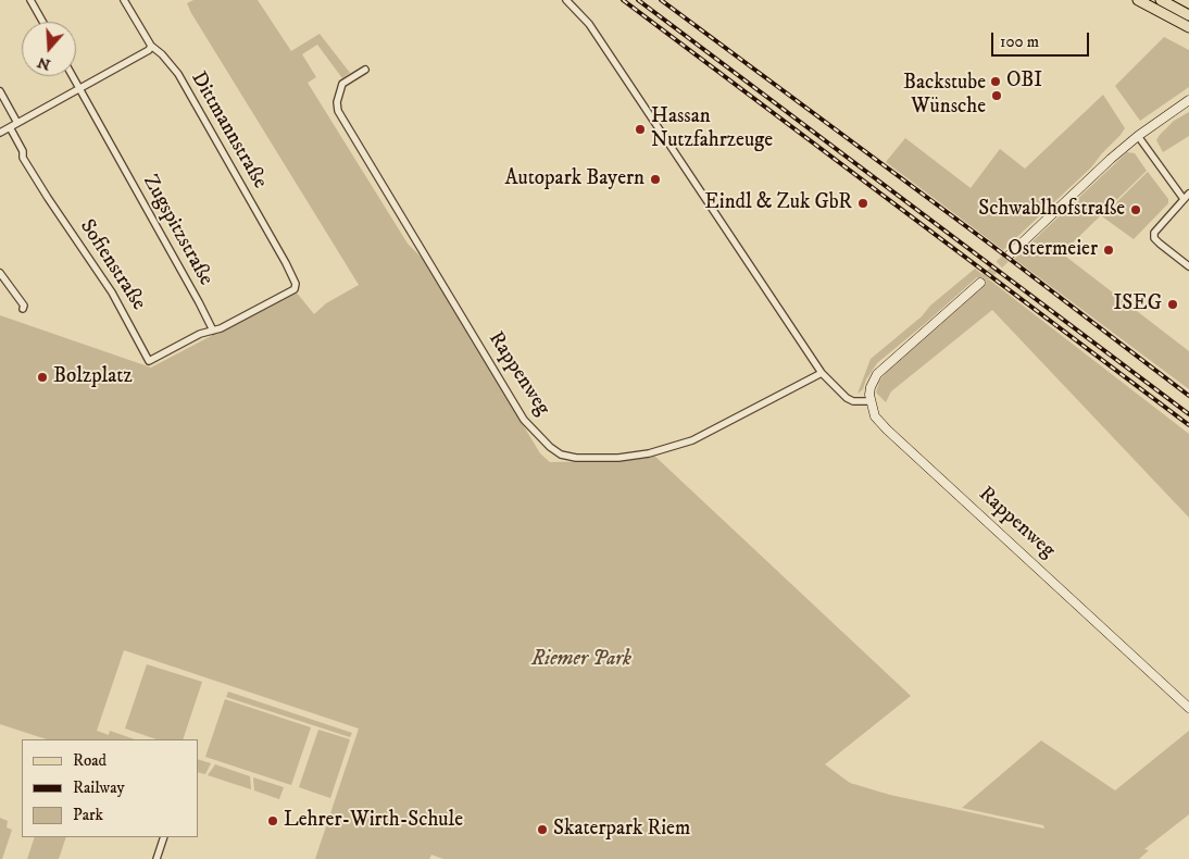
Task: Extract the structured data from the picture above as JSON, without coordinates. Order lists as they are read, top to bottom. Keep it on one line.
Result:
{"streets":{"street":["Dittmannstraße","Zugspitzstraße","Sofienstraße","Rappenweg"]},"crossings":[["Dittmannstraße","Zugspitzstraße"],["Dittmannstraße","Sofienstraße"],["Zugspitzstraße","Sofienstraße"]],"parks":["Riemer Park"],"places":["OBI","Backstube Wünsche","Hassan Nutzfahrzeuge","Autopark Bayern","Eindl & Zuk GbR","Schwablhofstraße","Ostermeier","ISEG","Bolzplatz","Lehrer-Wirth-Schule","Skaterpark Riem"],"legend":["Road","Railway","Park"],"scale_bar":"100 m","north":"bottom"}
